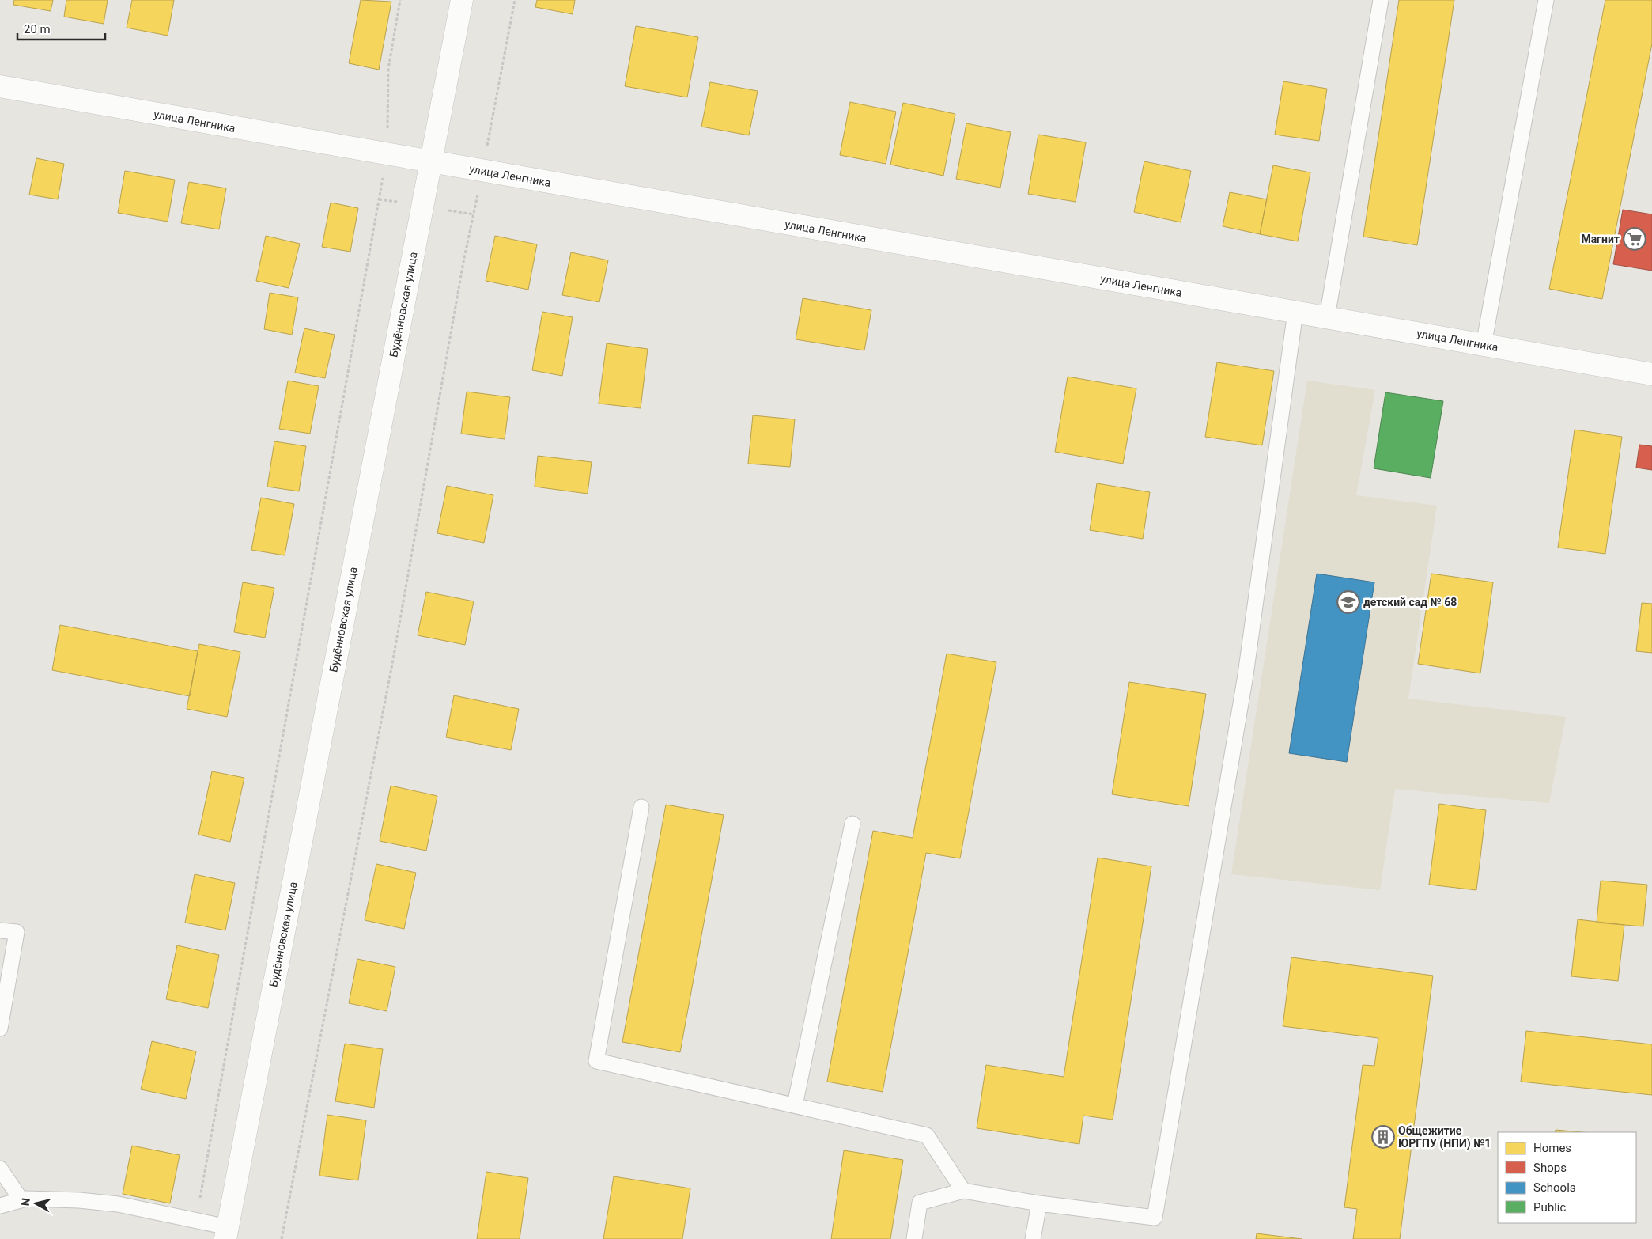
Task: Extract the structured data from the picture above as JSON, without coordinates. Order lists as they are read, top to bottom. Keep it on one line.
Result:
{"streets":{"street":["улица Ленгника","Будённовская улица"]},"crossings":[["улица Ленгника","Будённовская улица"]],"places":{"supermarket":["Магнит"],"school or university":["детский сад № 68"],"building":["Общежитие ЮРГПУ (НПИ) №1"]},"legend":["Homes","Shops","Schools","Public"],"scale_bar":"20 m","north":"left"}
